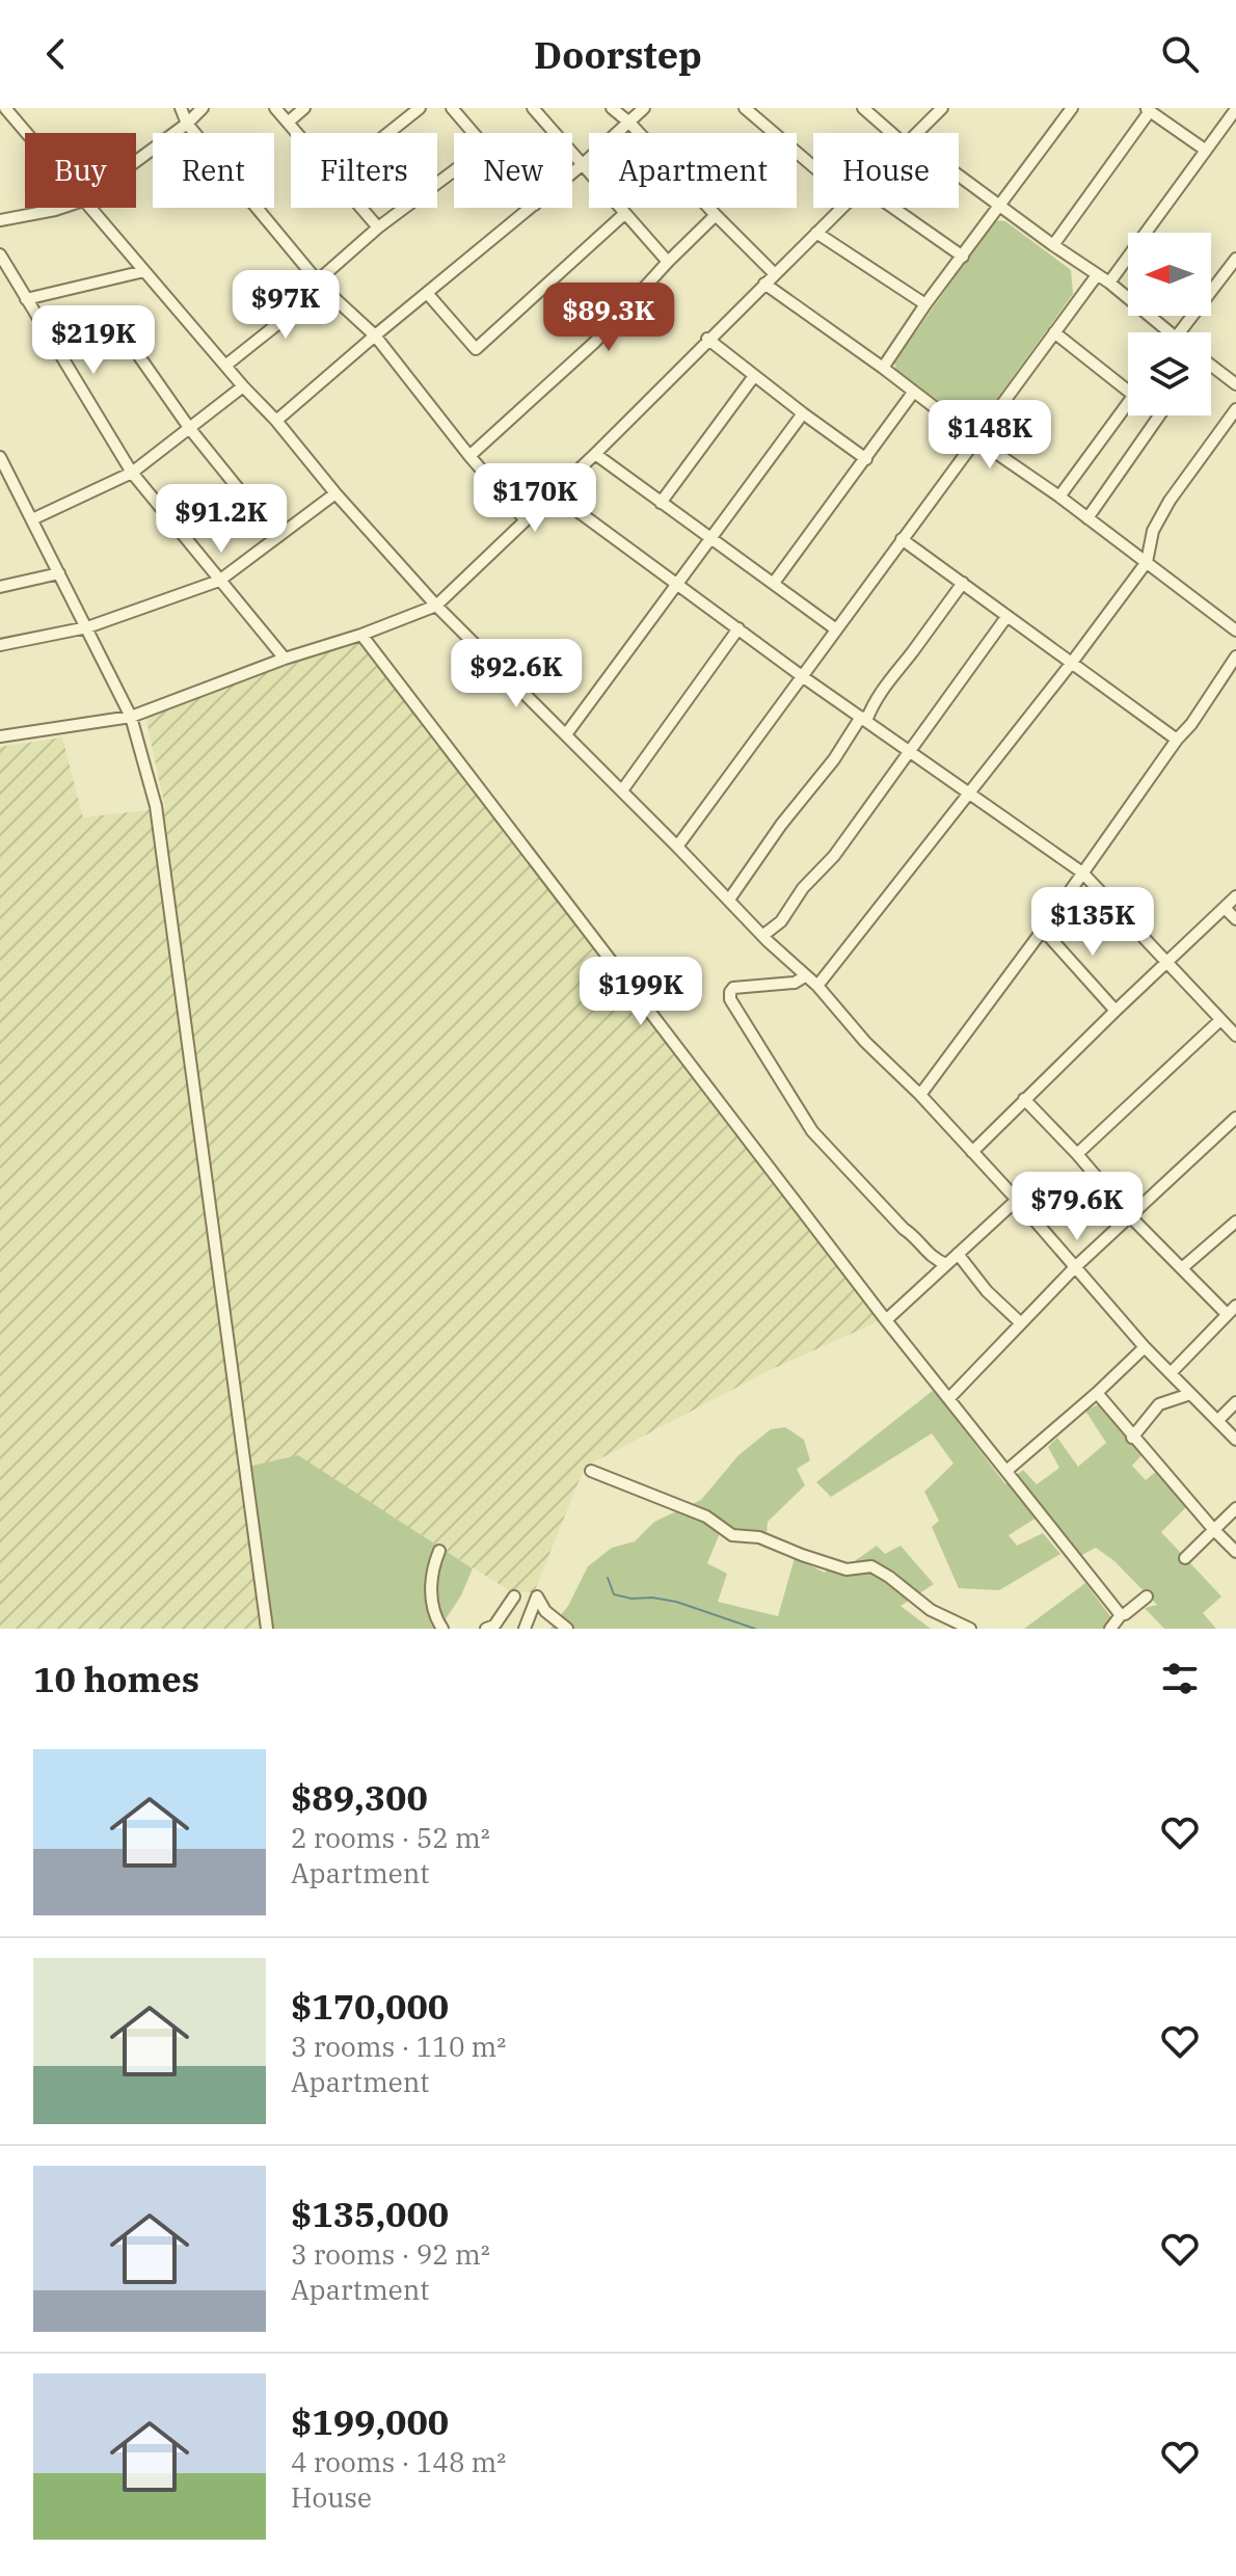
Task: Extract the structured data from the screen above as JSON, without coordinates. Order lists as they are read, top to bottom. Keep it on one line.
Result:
{"north":"left","page":{"header":"Doorstep","chip":["Buy","Rent","Filters","New","Apartment","House"],"price":["$97K","$89.3K","$219K","$148K","$170K","$91.2K","$92.6K","$135K","$199K","$79.6K"],"heading":"10 homes","list":[{"name":"$89,300","note":"2 rooms · 52 m² · Apartment"},{"name":"$170,000","note":"3 rooms · 110 m² · Apartment"},{"name":"$135,000","note":"3 rooms · 92 m² · Apartment"},{"name":"$199,000","note":"4 rooms · 148 m² · House"}]}}
